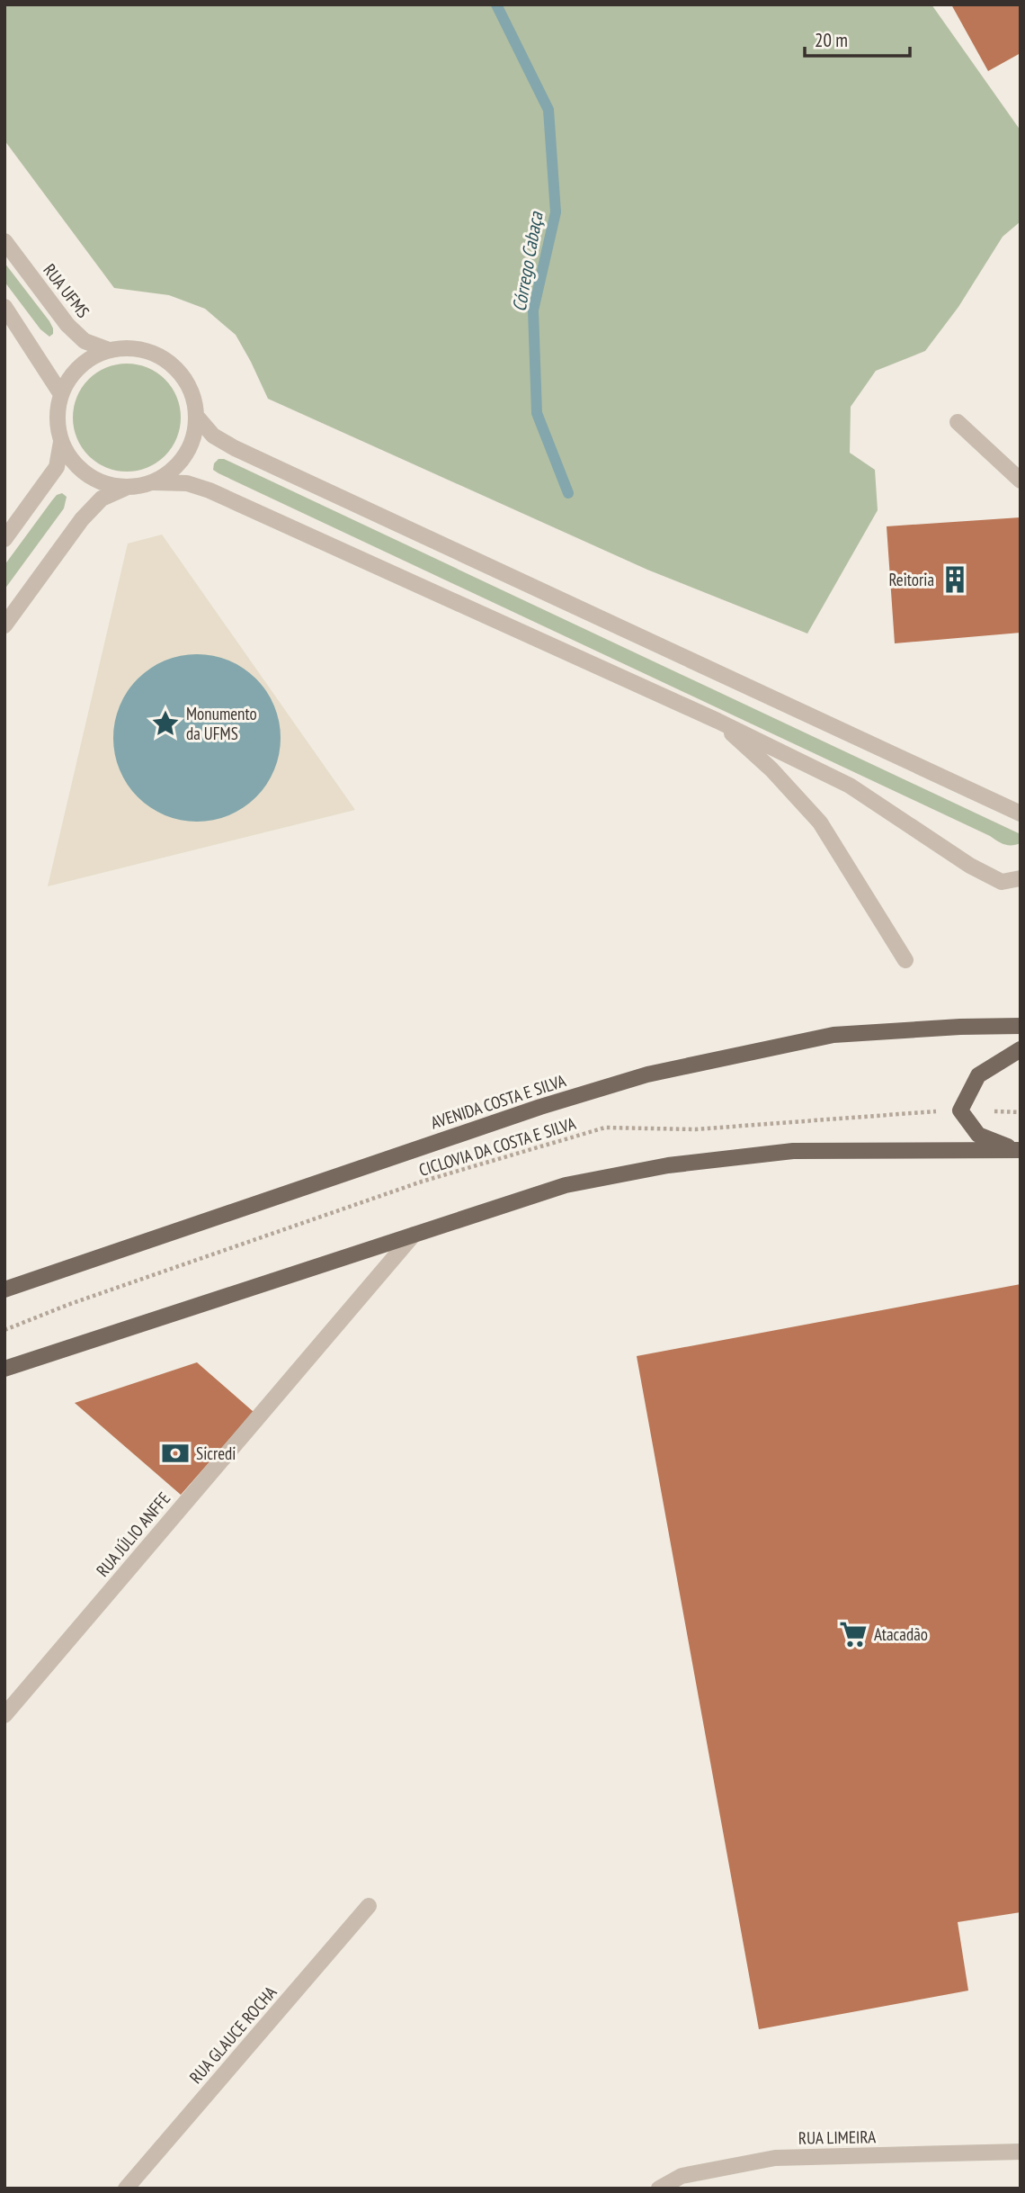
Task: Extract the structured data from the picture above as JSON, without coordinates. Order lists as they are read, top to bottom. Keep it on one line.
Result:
{"streets":{"main road":["AVENIDA COSTA E SILVA"],"street":["RUA UFMS","RUA JÚLIO ANFFE","RUA GLAUCE ROCHA","RUA LIMEIRA"],"path":["CICLOVIA DA COSTA E SILVA"]},"water":["Córrego Cabaça"],"places":{"building":["Reitoria"],"place":["Monumento da UFMS"],"bank":["Sicredi"],"supermarket":["Atacadão"]},"scale_bar":"20 m"}
